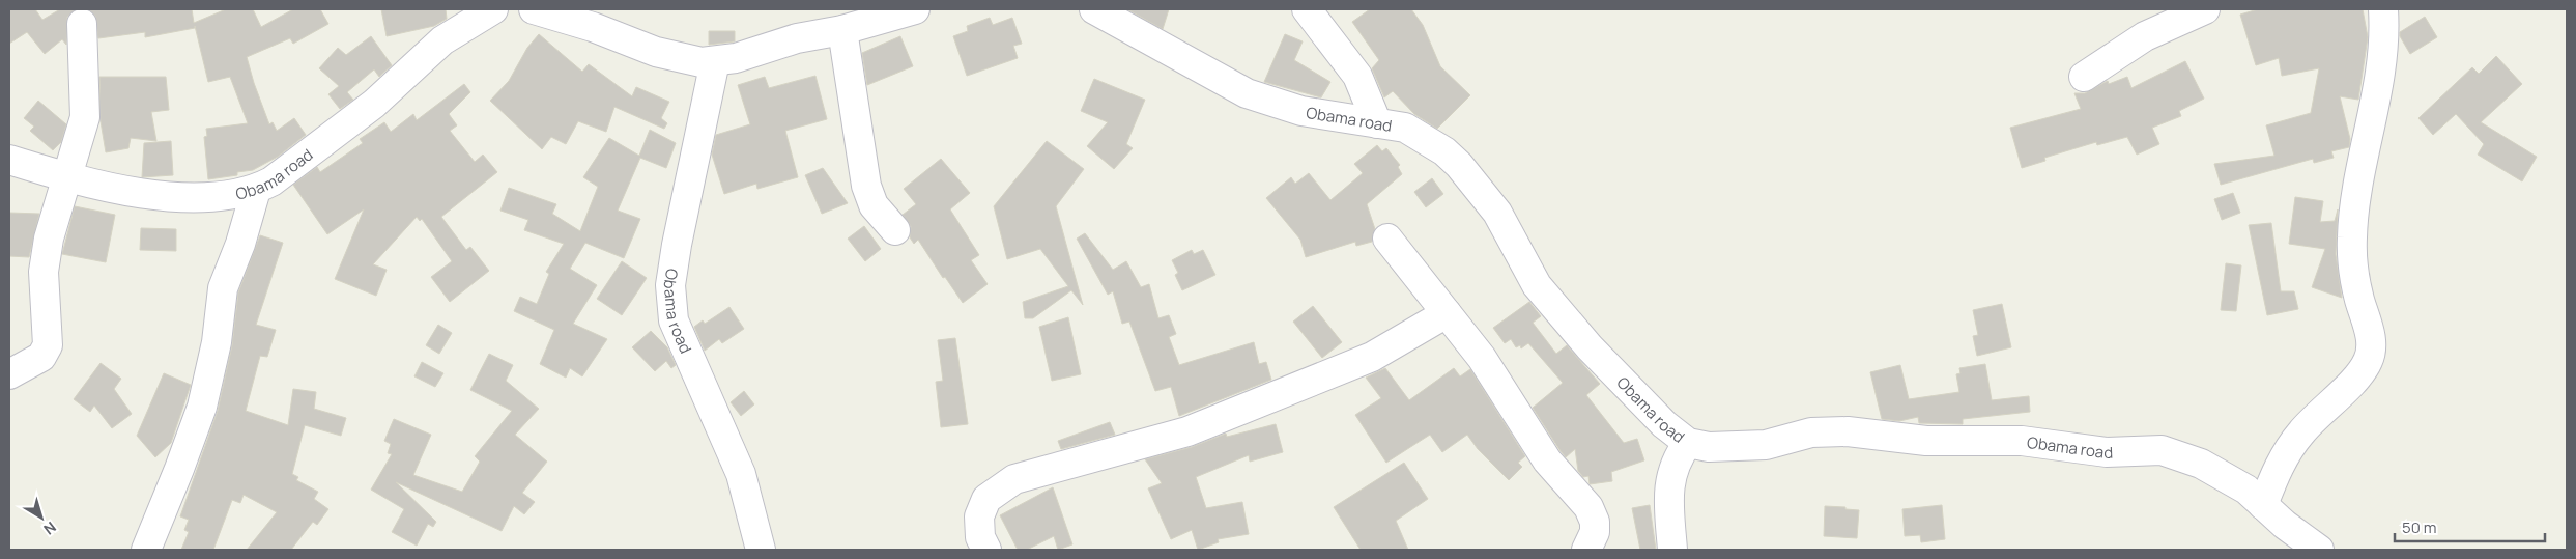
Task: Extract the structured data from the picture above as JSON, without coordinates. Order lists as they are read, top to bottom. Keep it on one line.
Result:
{"streets":{"street":["Obama road"]},"scale_bar":"50 m","north":"bottom right"}
